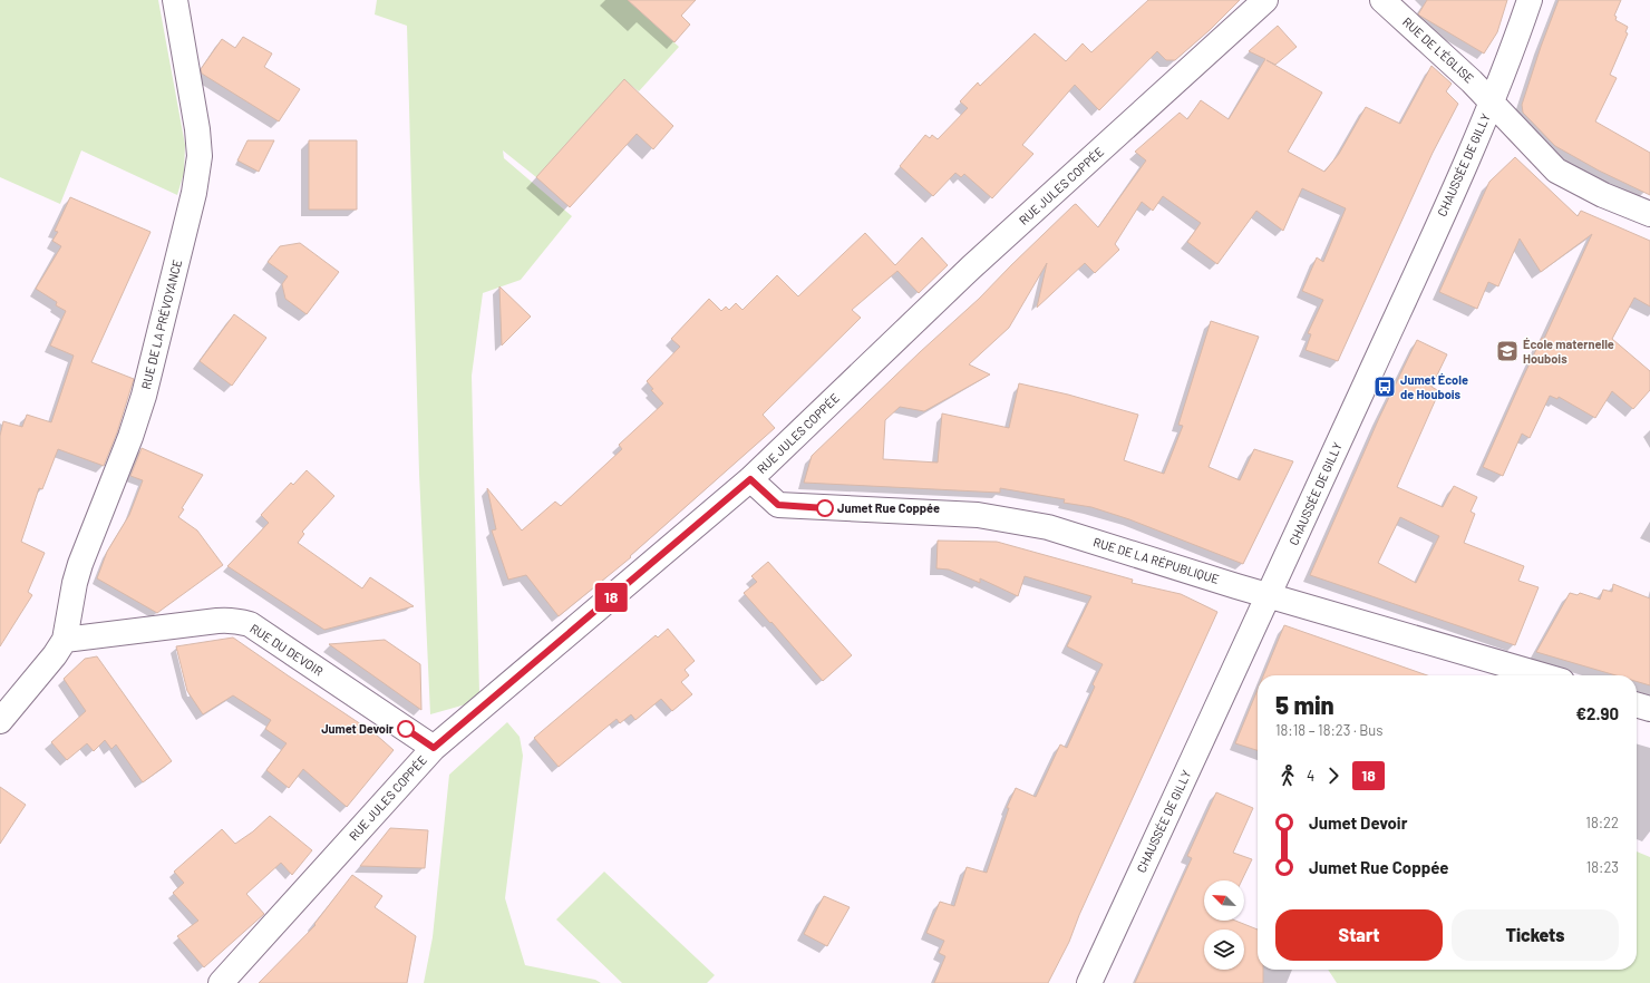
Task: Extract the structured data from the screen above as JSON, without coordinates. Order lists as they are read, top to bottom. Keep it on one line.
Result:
{"streets":{"street":["RUE DE L'ÉGLISE","CHAUSSÉE DE GILLY","RUE JULES COPPÉE","RUE DE LA PRÉVOYANCE","RUE DE LA RÉPUBLIQUE","RUE DU DEVOIR"]},"crossings":[["RUE DE L'ÉGLISE","CHAUSSÉE DE GILLY"],["CHAUSSÉE DE GILLY","RUE DE LA RÉPUBLIQUE"],["RUE JULES COPPÉE","RUE DE LA RÉPUBLIQUE"],["RUE JULES COPPÉE","RUE DU DEVOIR"],["RUE DE LA PRÉVOYANCE","RUE DU DEVOIR"]],"places":{"school or university":["École maternelle Houbois"],"bus stop":["Jumet École de Houbois"],"other":["Jumet Rue Coppée","Jumet Devoir"]},"lines":["bus line 18"],"north":"top left","page":{"on_map":"18","heading":["5 min","18:18 – 18:23 · Bus","€2.90"],"legs":["4","18"],"list":[{"name":"Jumet Devoir","value":"18:22"},{"name":"Jumet Rue Coppée","value":"18:23"}],"buttons":["Start","Tickets"]}}
